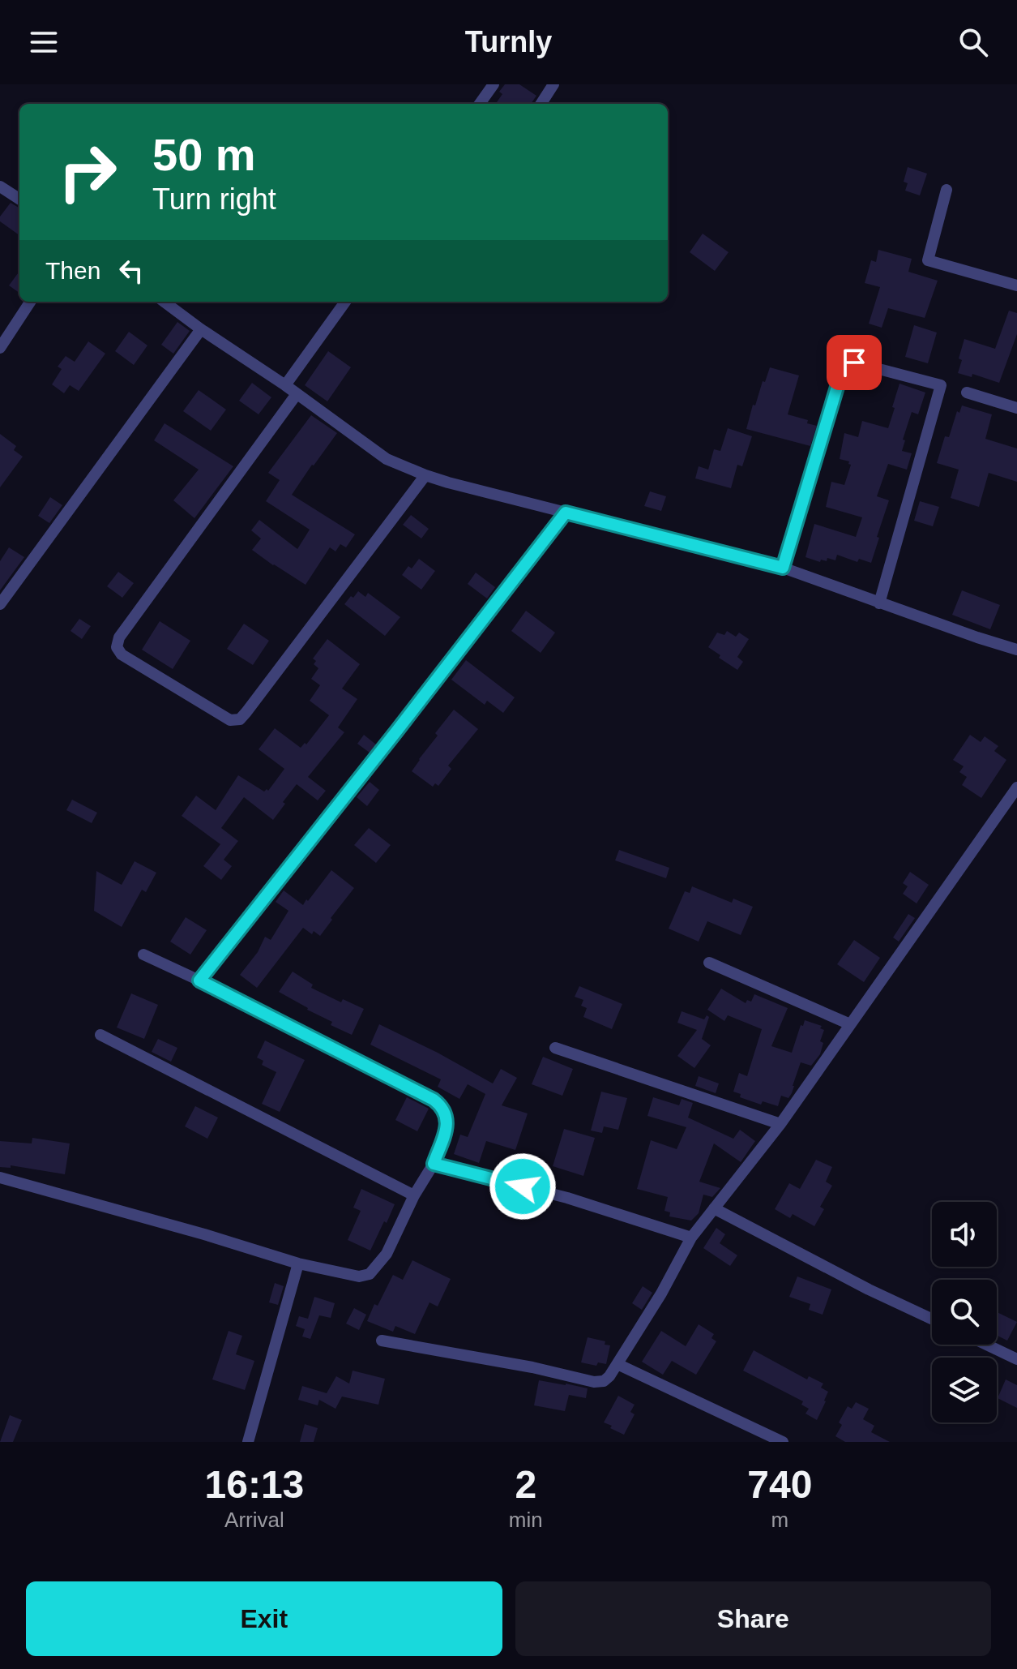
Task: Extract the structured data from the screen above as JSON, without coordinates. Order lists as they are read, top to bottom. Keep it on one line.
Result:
{"page":{"header":"Turnly","turn":["50 m","Turn right"],"then":"Then","eta":["16:13","Arrival","2","min","740","m"],"buttons":["Exit","Share"]}}
